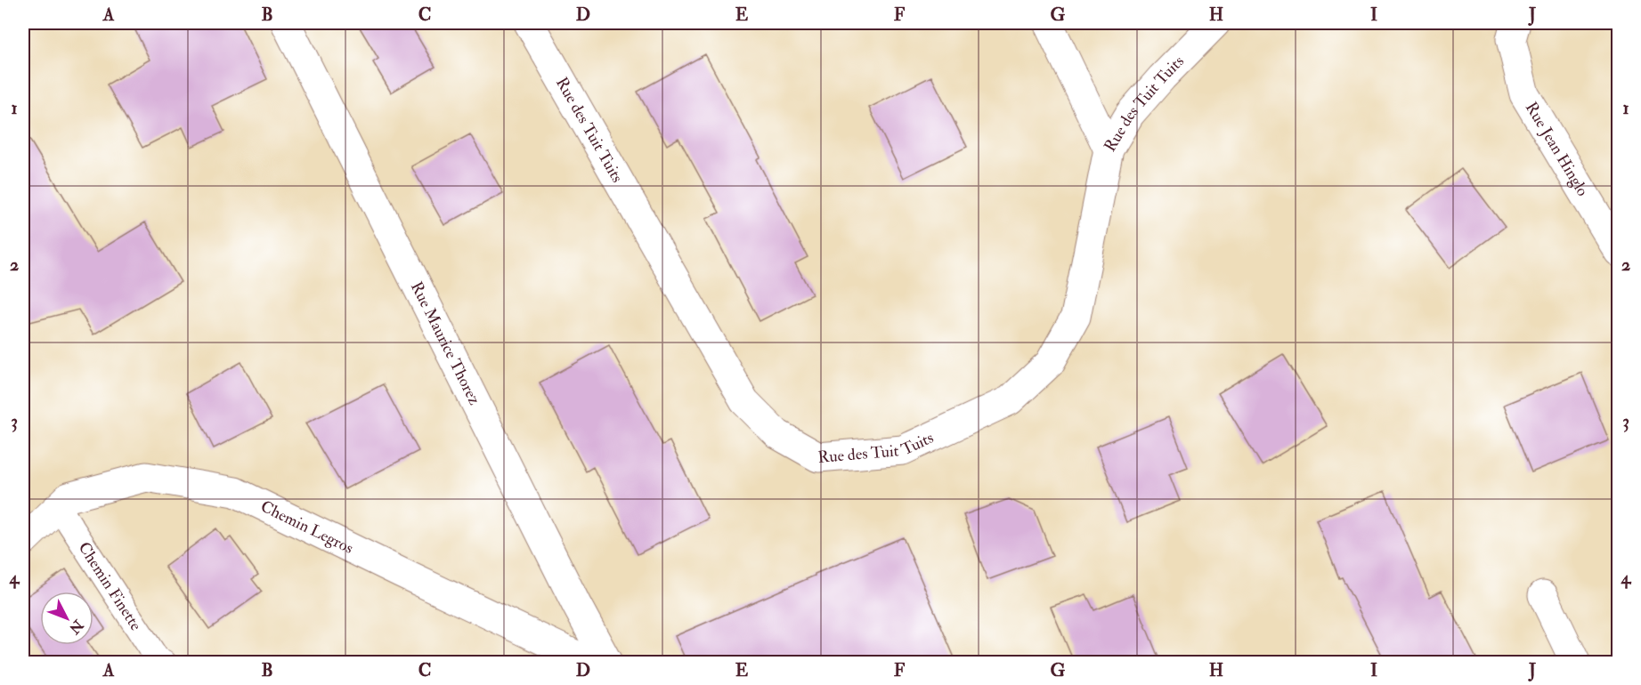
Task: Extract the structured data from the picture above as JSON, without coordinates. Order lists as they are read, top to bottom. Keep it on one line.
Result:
{"streets":{"street":["Rue des Tuit Tuits","Rue Jean Hinglo","Rue Maurice Thorez","Chemin Legros"],"lane":["Chemin Finette"]},"crossings":[["Chemin Legros","Chemin Finette"]],"north":"bottom right","grid":{"columns":["A","B","C","D","E","F","G","H","I","J"],"rows":["1","2","3","4"]}}
